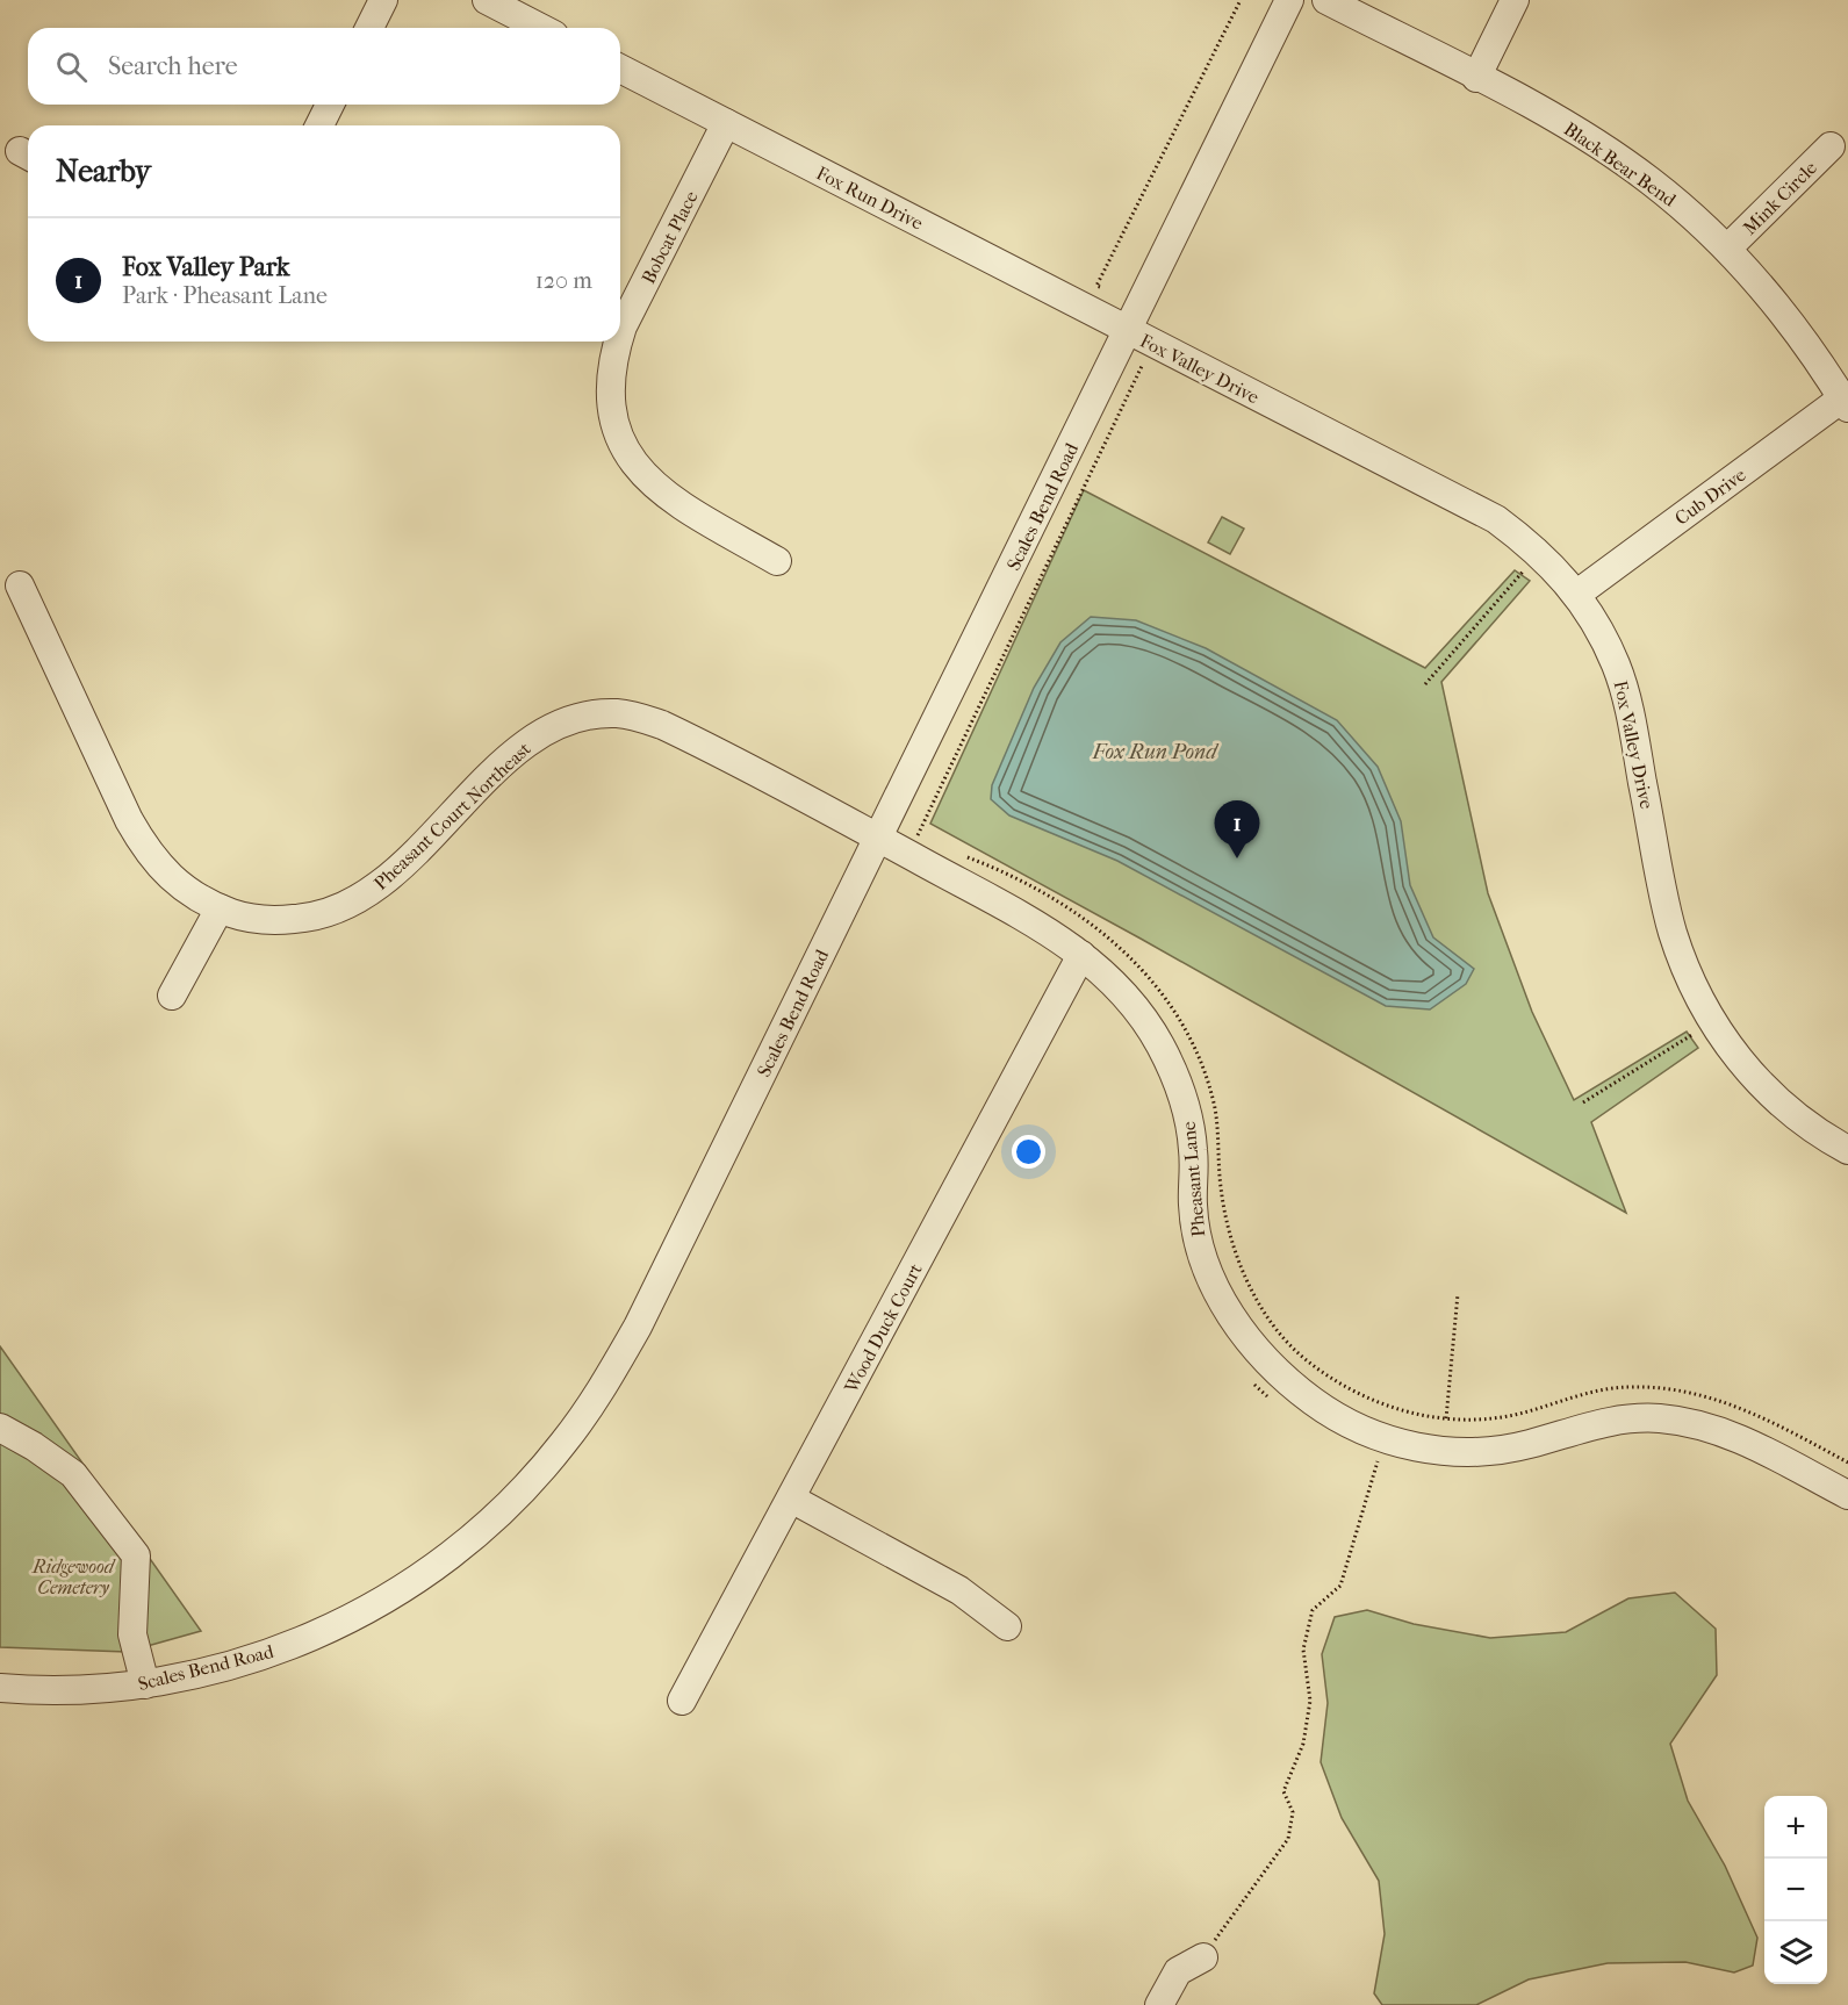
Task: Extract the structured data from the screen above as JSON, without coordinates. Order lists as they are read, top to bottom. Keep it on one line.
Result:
{"streets":{"street":["Black Bear Bend","Fox Run Drive","Mink Circle","Bobcat Place","Fox Valley Drive","Cub Drive","Scales Bend Road","Pheasant Court Northeast","Pheasant Lane","Wood Duck Court"]},"crossings":[["Black Bear Bend","Mink Circle"],["Black Bear Bend","Cub Drive"],["Fox Run Drive","Bobcat Place"],["Fox Run Drive","Fox Valley Drive"],["Fox Run Drive","Scales Bend Road"],["Fox Valley Drive","Cub Drive"],["Fox Valley Drive","Scales Bend Road"],["Scales Bend Road","Pheasant Court Northeast"],["Scales Bend Road","Pheasant Lane"],["Pheasant Court Northeast","Pheasant Lane"],["Pheasant Lane","Wood Duck Court"]],"water":["Fox Run Pond"],"parks":["Ridgewood Cemetery"],"page":{"search":"Search here","heading":"Nearby","list":[{"mark":"1","name":"Fox Valley Park","note":"Park · Pheasant Lane","value":"120 m"}],"pins":"1","map_buttons":["+","−"]}}
